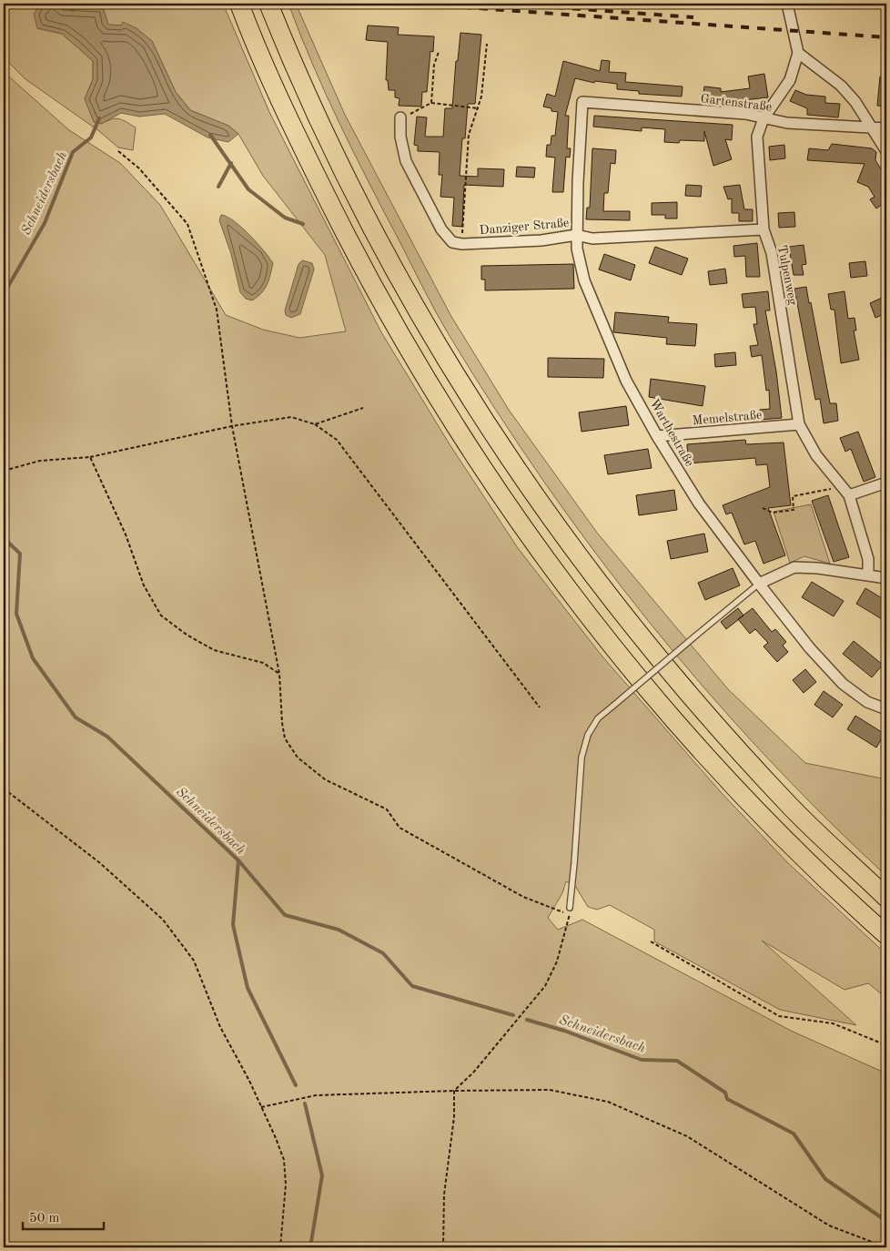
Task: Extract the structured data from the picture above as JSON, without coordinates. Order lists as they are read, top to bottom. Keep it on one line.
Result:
{"streets":{"street":["Gartenstraße","Danziger Straße","Tulpenweg","Memelstraße","Warthestraße"]},"crossings":[["Gartenstraße","Tulpenweg"],["Gartenstraße","Warthestraße"],["Danziger Straße","Tulpenweg"],["Danziger Straße","Warthestraße"],["Tulpenweg","Memelstraße"],["Memelstraße","Warthestraße"]],"water":["Schneidersbach"],"scale_bar":"50 m"}
